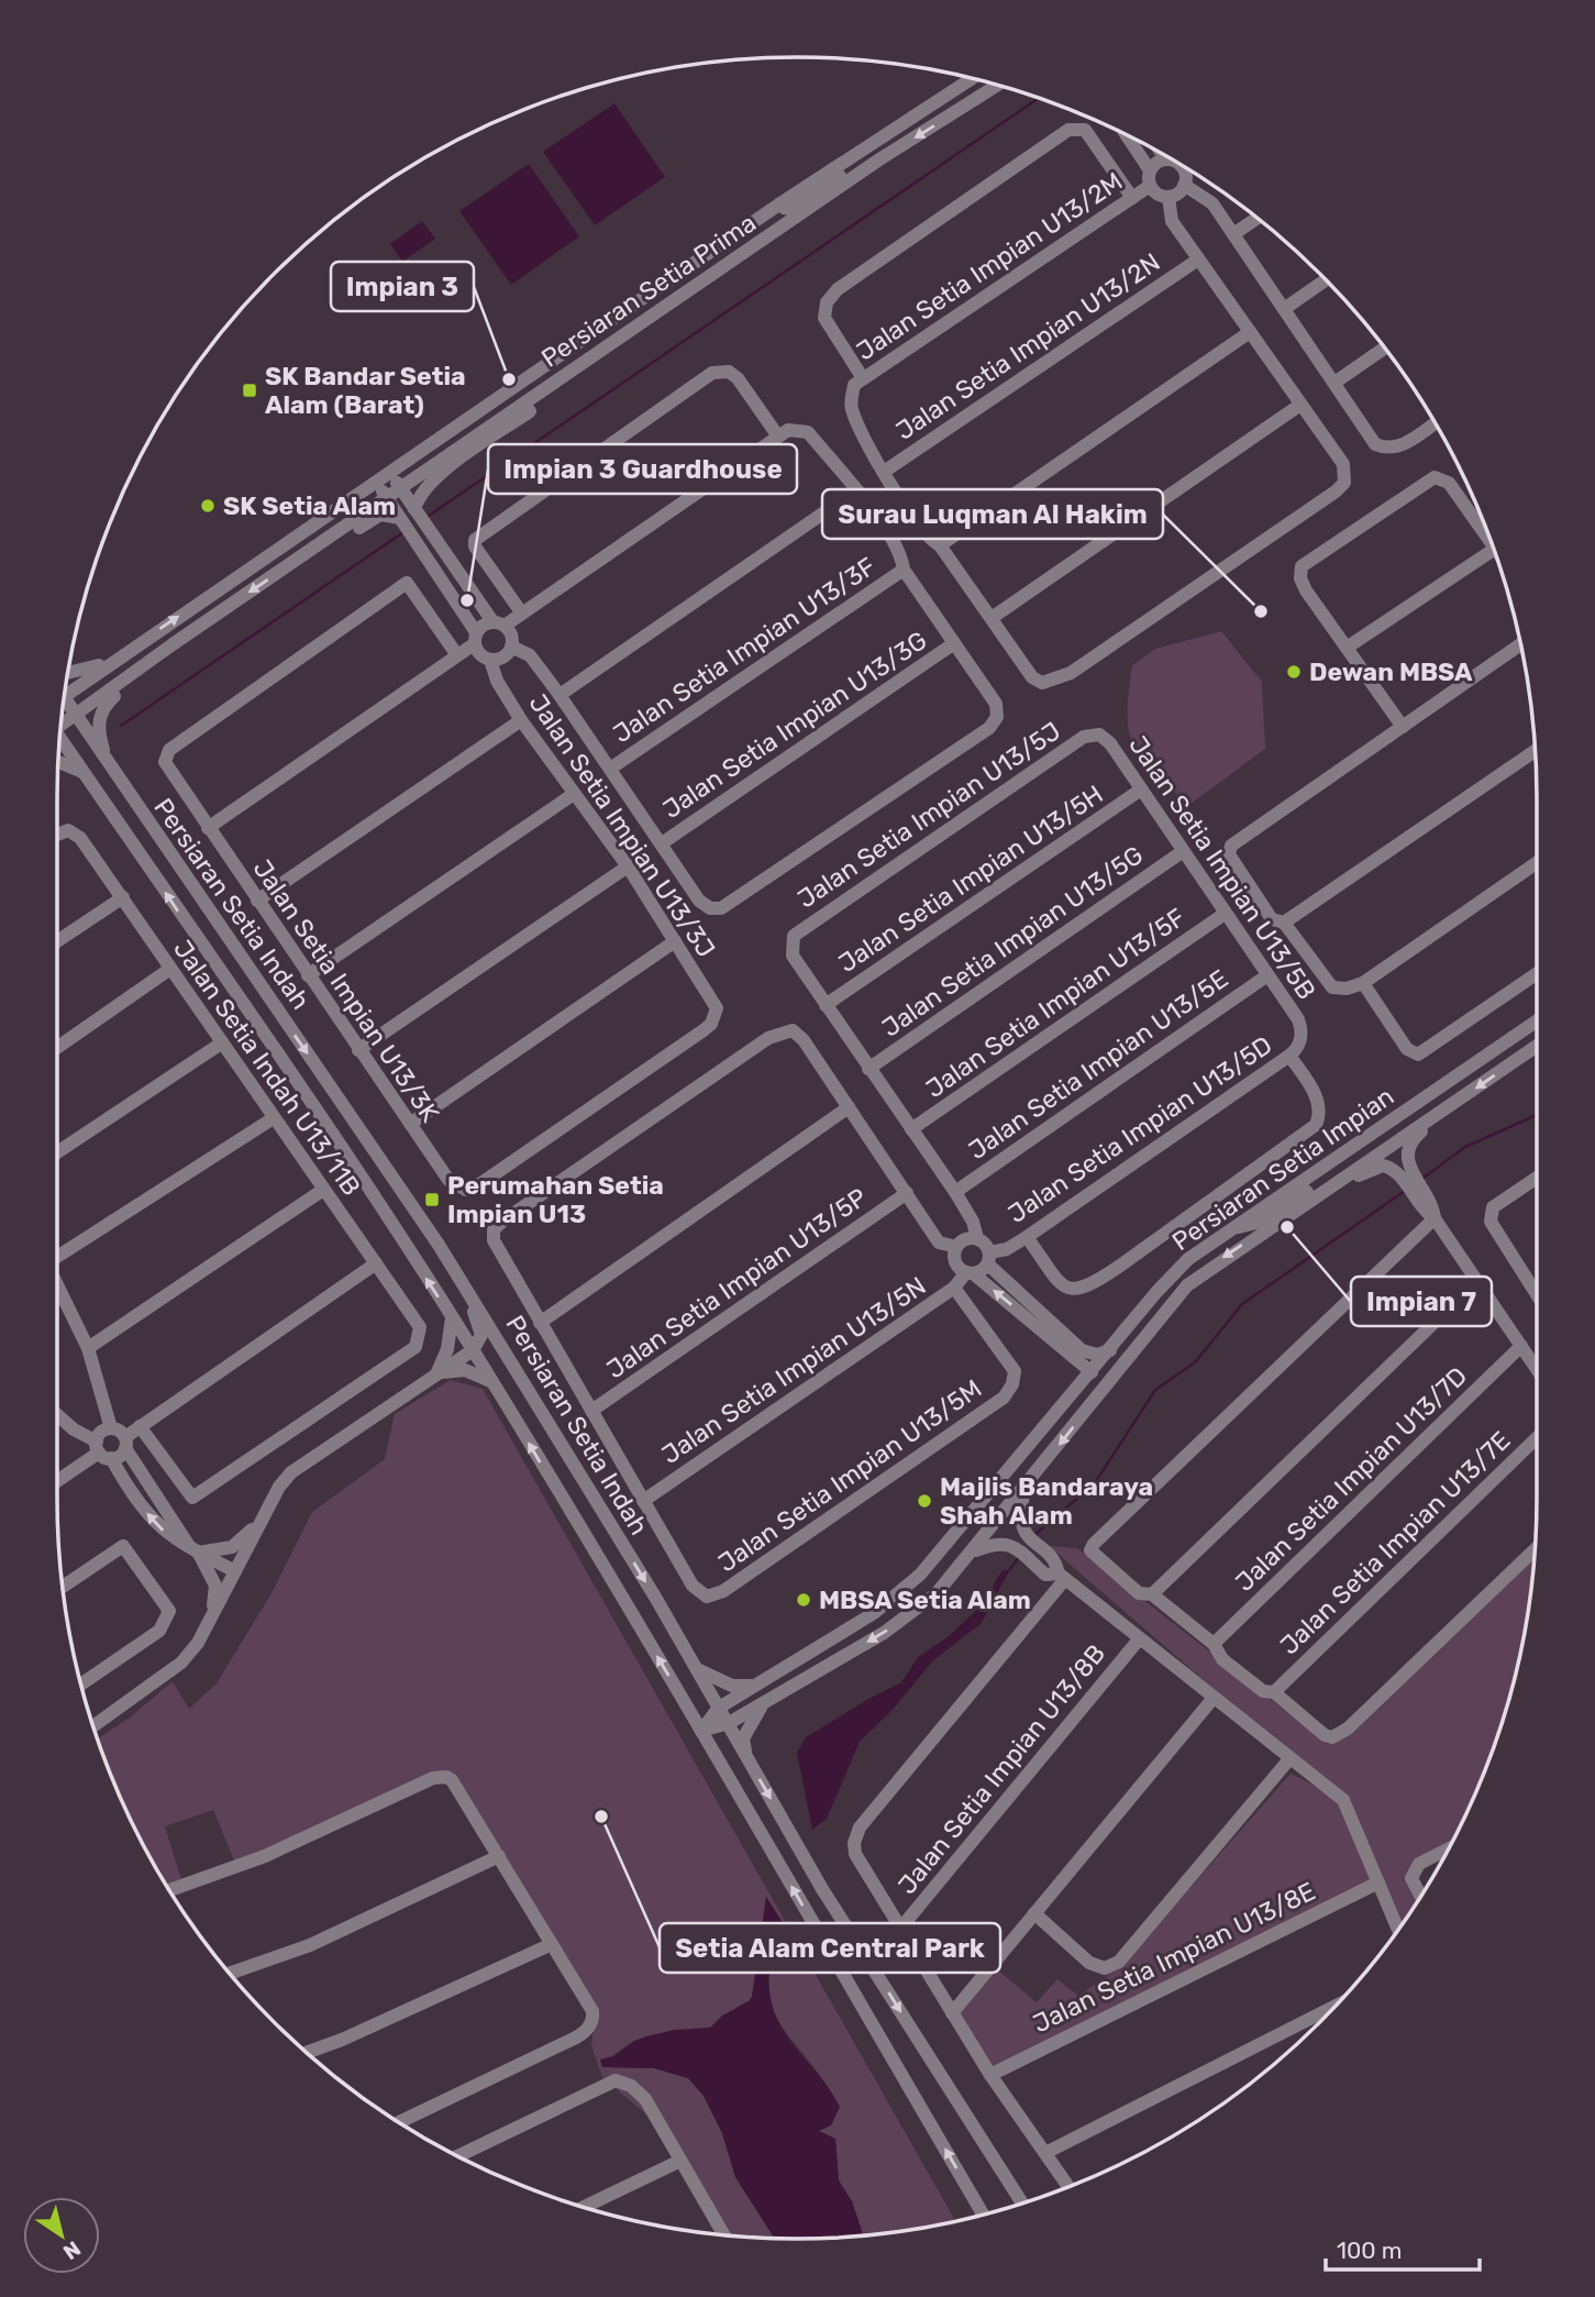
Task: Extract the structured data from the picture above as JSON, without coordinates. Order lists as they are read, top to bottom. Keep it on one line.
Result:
{"streets":{"street":["Jalan Setia Impian U13/2M","Persiaran Setia Prima","Jalan Setia Impian U13/2N","Jalan Setia Impian U13/3F","Jalan Setia Impian U13/3G","Jalan Setia Impian U13/5J","Jalan Setia Impian U13/3J","Jalan Setia Impian U13/5B","Jalan Setia Impian U13/5H","Persiaran Setia Indah","Jalan Setia Impian U13/5G","Jalan Setia Impian U13/3K","Jalan Setia Impian U13/5F","Jalan Setia Impian U13/5E","Jalan Setia Indah U13/11B","Jalan Setia Impian U13/5D","Persiaran Setia Impian","Jalan Setia Impian U13/5P","Jalan Setia Impian U13/5N","Jalan Setia Impian U13/5M","Jalan Setia Impian U13/7D","Jalan Setia Impian U13/7E","Jalan Setia Impian U13/8B","Jalan Setia Impian U13/8E"]},"crossings":[["Persiaran Setia Prima","Persiaran Setia Indah"],["Jalan Setia Impian U13/5J","Jalan Setia Impian U13/5B"],["Jalan Setia Impian U13/5J","Jalan Setia Impian U13/5H"],["Jalan Setia Impian U13/3J","Jalan Setia Impian U13/3K"],["Jalan Setia Impian U13/5B","Jalan Setia Impian U13/5H"],["Jalan Setia Impian U13/5B","Jalan Setia Impian U13/5G"],["Jalan Setia Impian U13/5B","Jalan Setia Impian U13/5F"],["Jalan Setia Impian U13/5B","Jalan Setia Impian U13/5E"],["Jalan Setia Impian U13/5B","Jalan Setia Impian U13/5D"],["Persiaran Setia Indah","Persiaran Setia Impian"],["Jalan Setia Impian U13/5D","Jalan Setia Impian U13/5N"],["Jalan Setia Impian U13/5N","Jalan Setia Impian U13/5M"]],"places":{"other":["Impian 3","SK Setia Alam","Impian 3 Guardhouse","Surau Luqman Al Hakim","Dewan MBSA","Impian 7","Majlis Bandaraya Shah Alam","MBSA Setia Alam","Setia Alam Central Park"],"transit":["SK Bandar Setia Alam (Barat)","Perumahan Setia Impian U13"]},"scale_bar":"100 m","north":"bottom right"}
